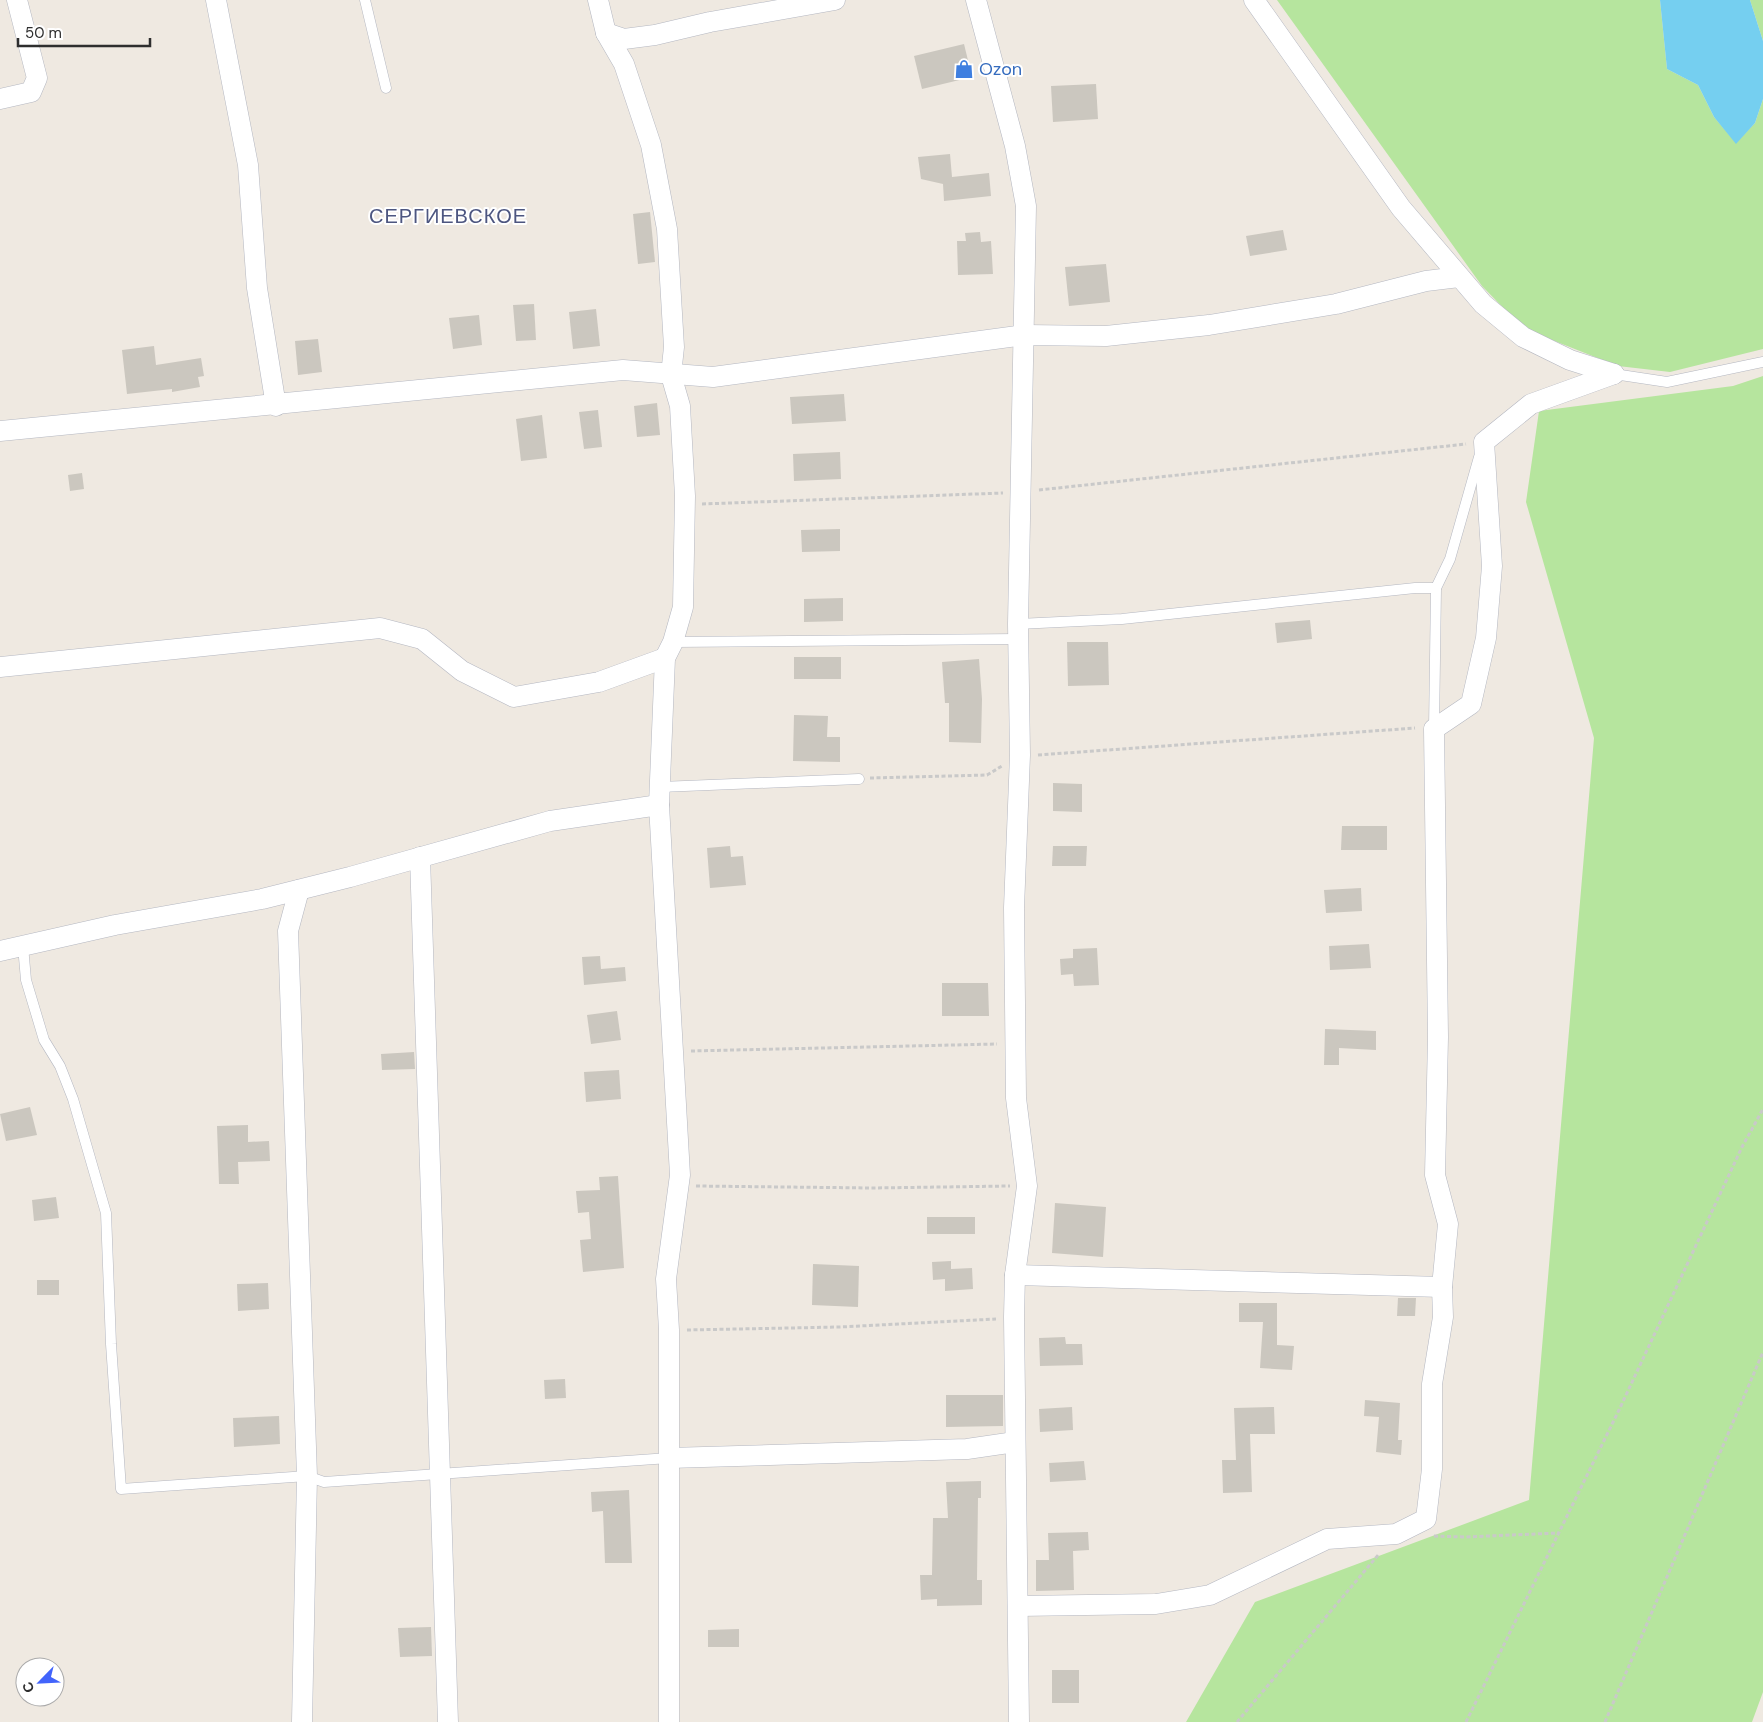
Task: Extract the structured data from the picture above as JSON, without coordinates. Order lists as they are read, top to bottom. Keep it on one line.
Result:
{"districts":["СЕРГИЕВСКОЕ"],"places":{"shop":["Ozon"]},"scale_bar":"50 m","north":"bottom left"}
